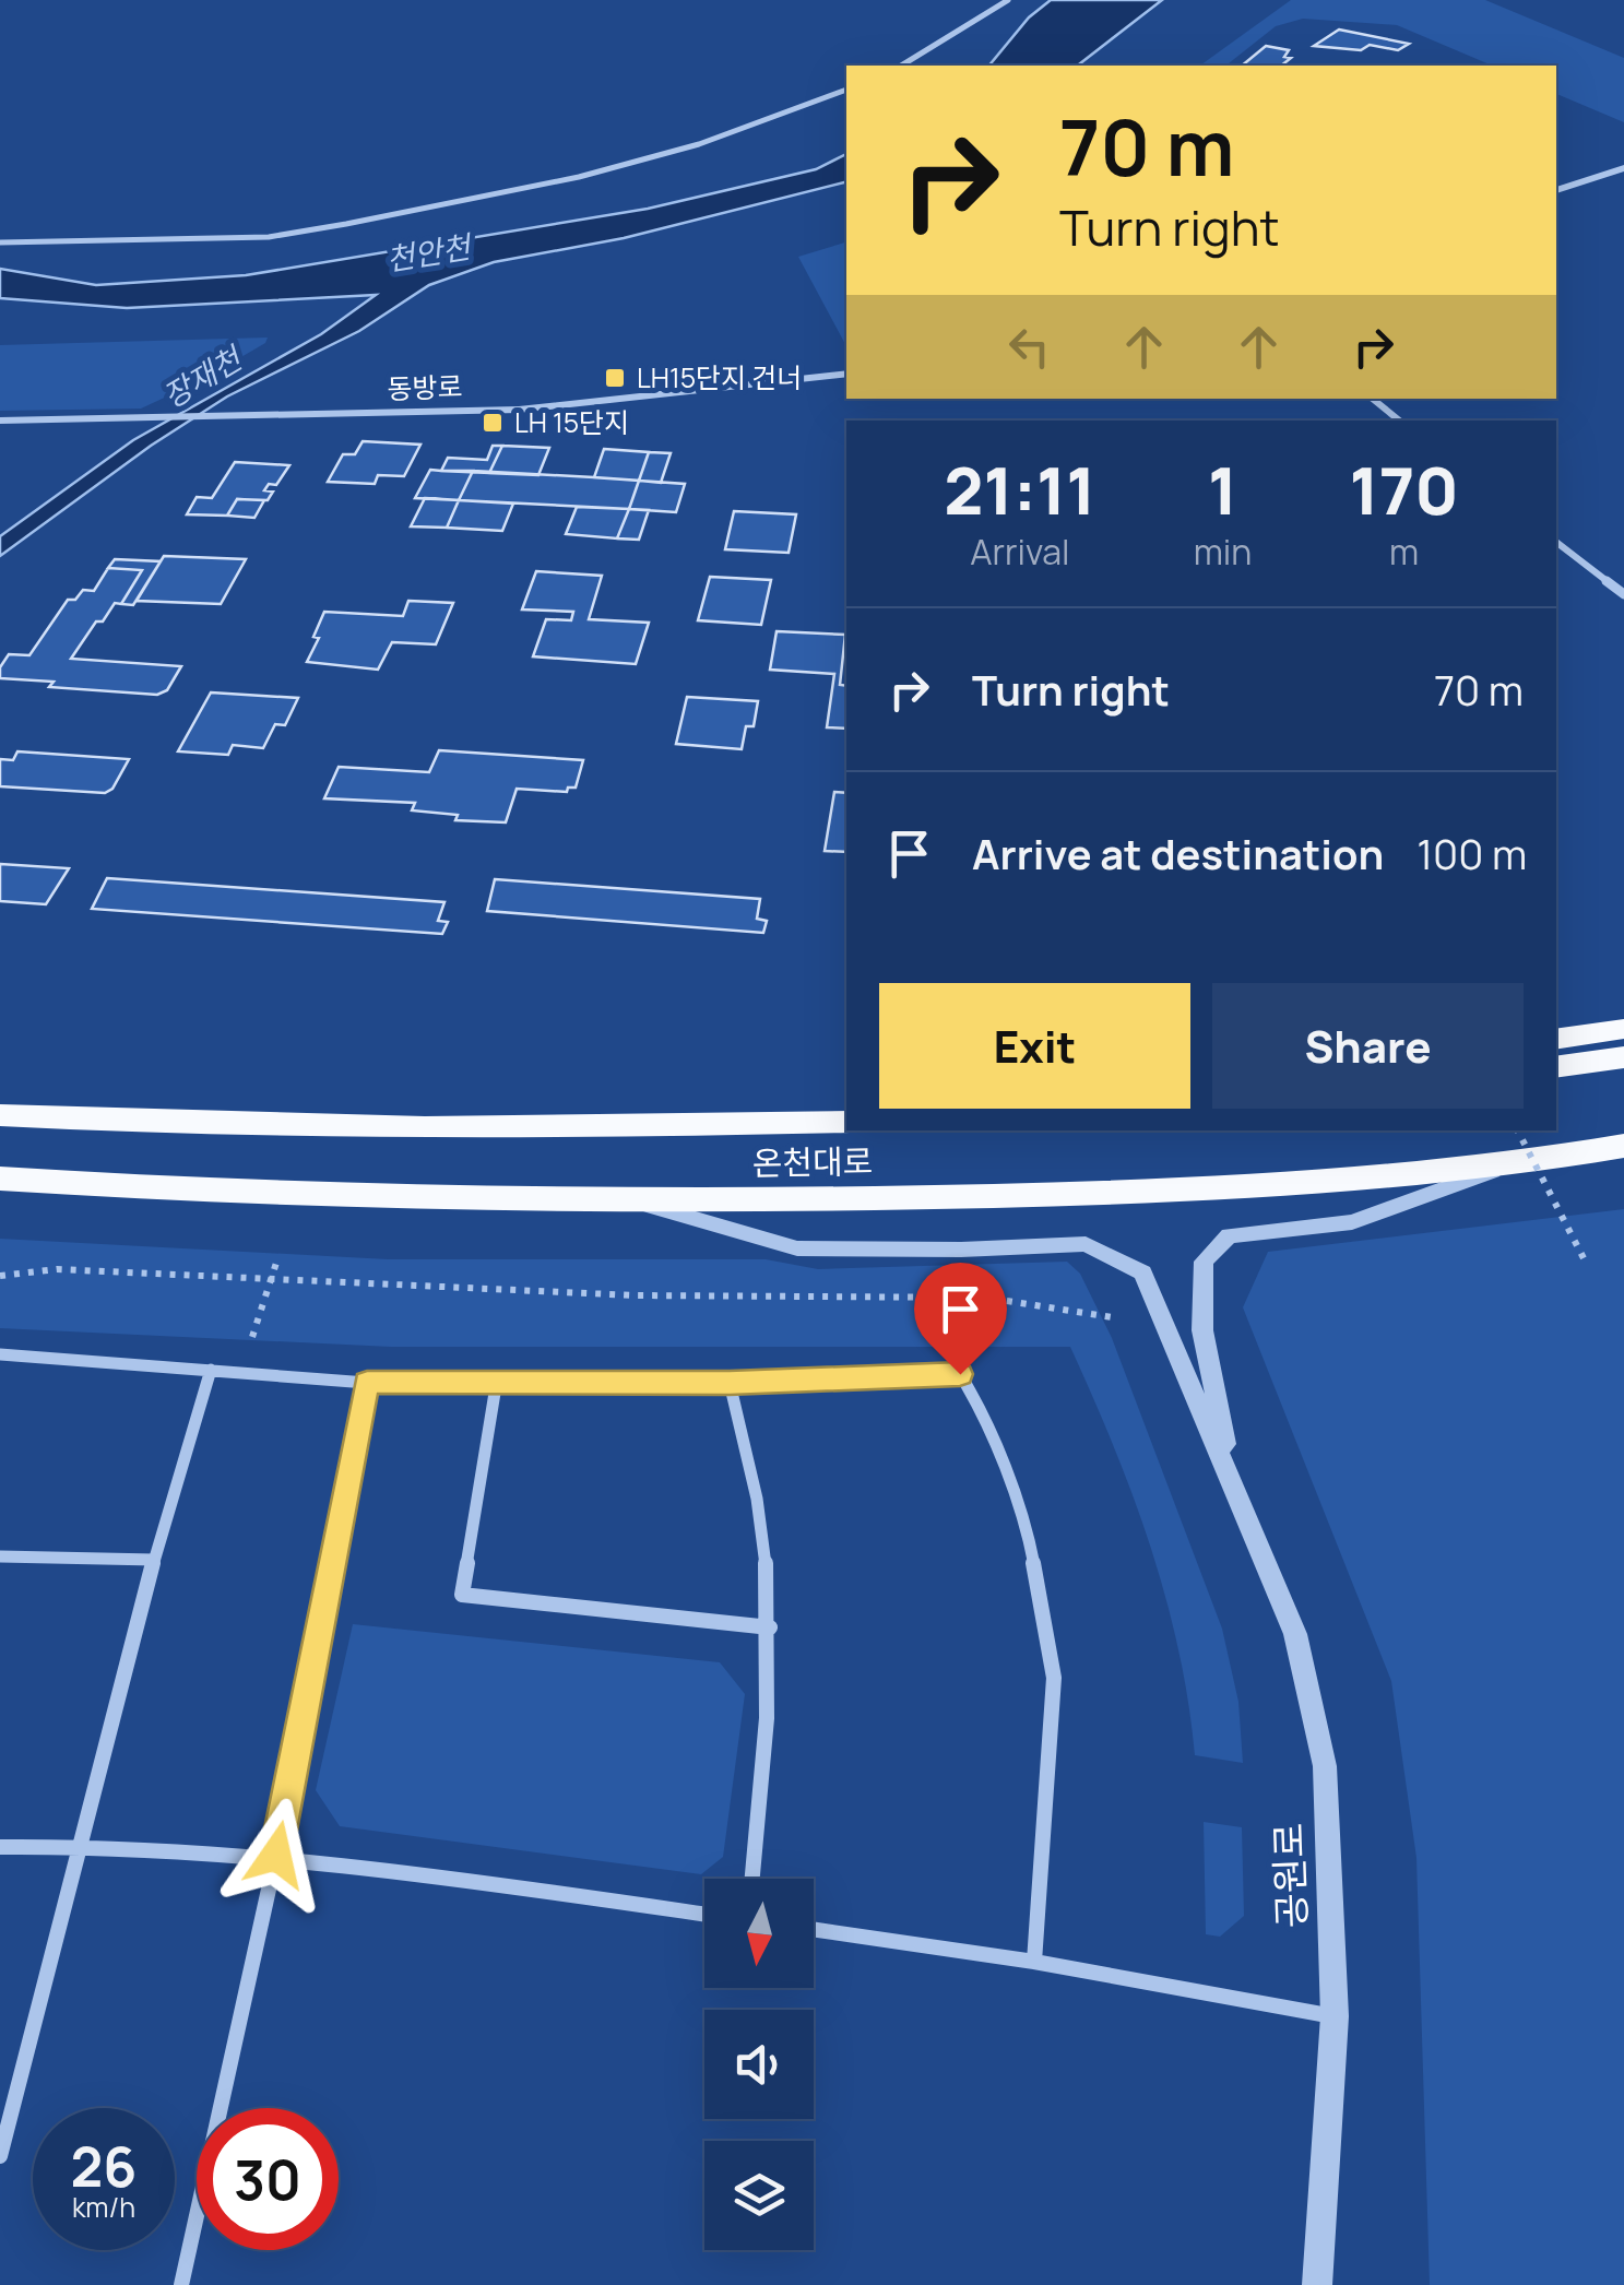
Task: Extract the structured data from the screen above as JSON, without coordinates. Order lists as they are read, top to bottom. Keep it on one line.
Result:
{"streets":{"highway":["온천대로"],"street":["동방로","공원로"]},"water":["천안천","장재천"],"places":{"transit":["LH15단지 건너","LH 15단지"]},"north":"bottom","page":{"turn":["70 m","Turn right"],"eta":["21:11","Arrival","1","min","170","m"],"list":[{"name":"Turn right","value":"70 m"},{"name":"Arrive at destination","value":"100 m"}],"buttons":["Exit","Share"],"speed":"26 km/h","limit":"30"}}
